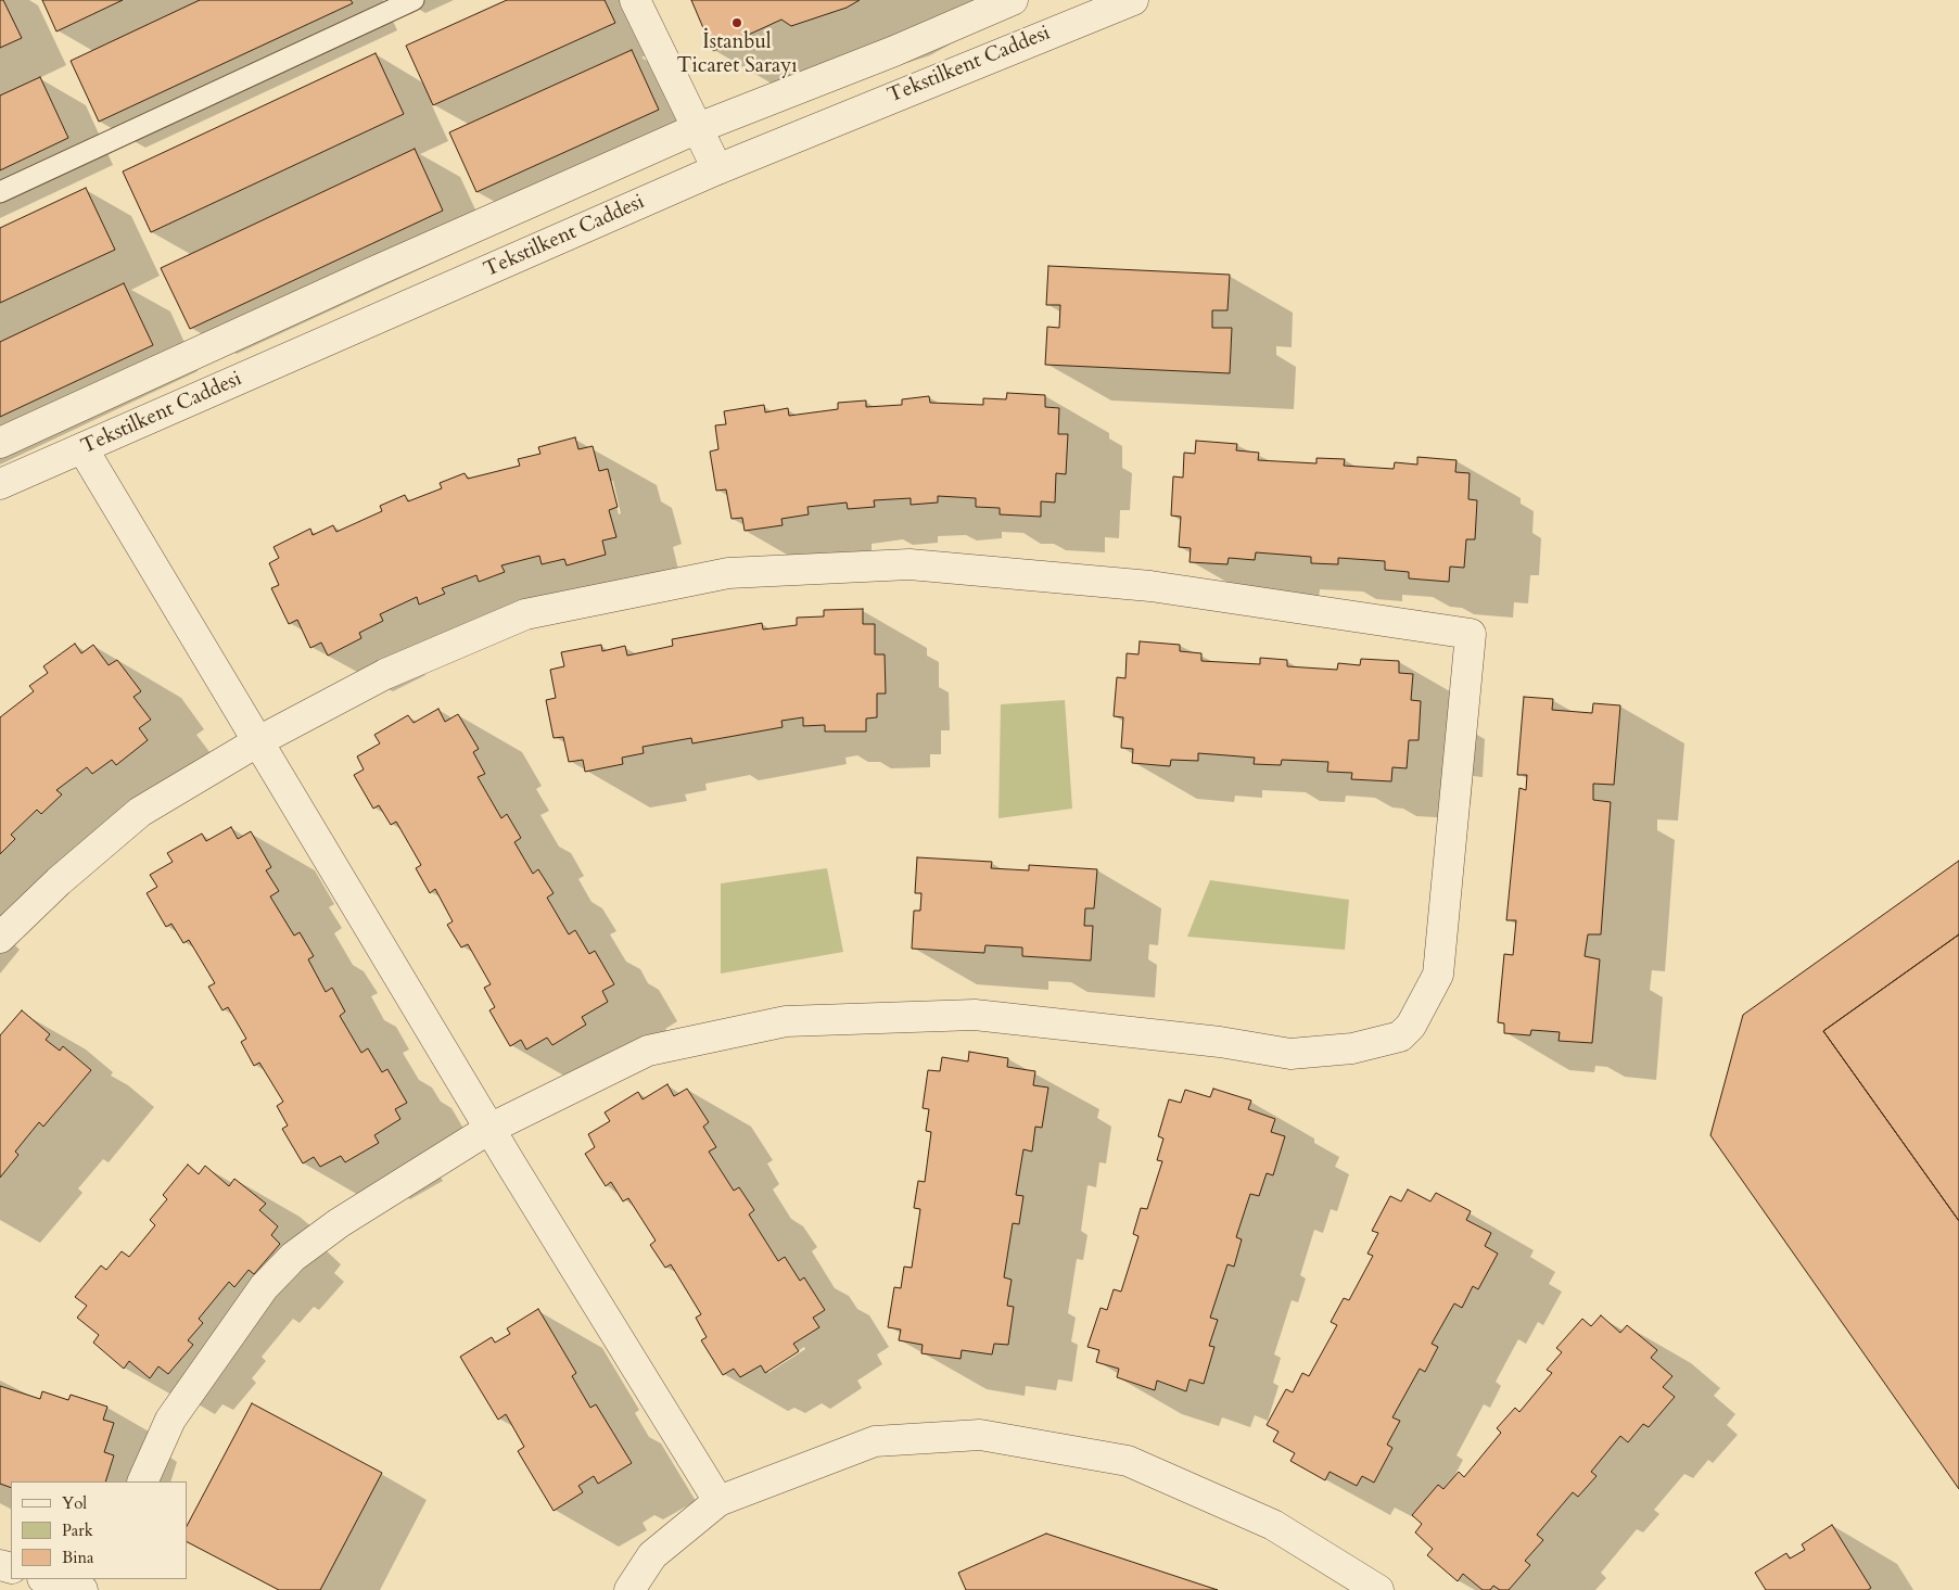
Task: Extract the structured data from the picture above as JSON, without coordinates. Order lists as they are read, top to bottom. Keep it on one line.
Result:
{"streets":{"street":["Tekstilkent Caddesi"]},"places":["İstanbul Ticaret Sarayı"],"legend":["Yol","Park","Bina"]}
